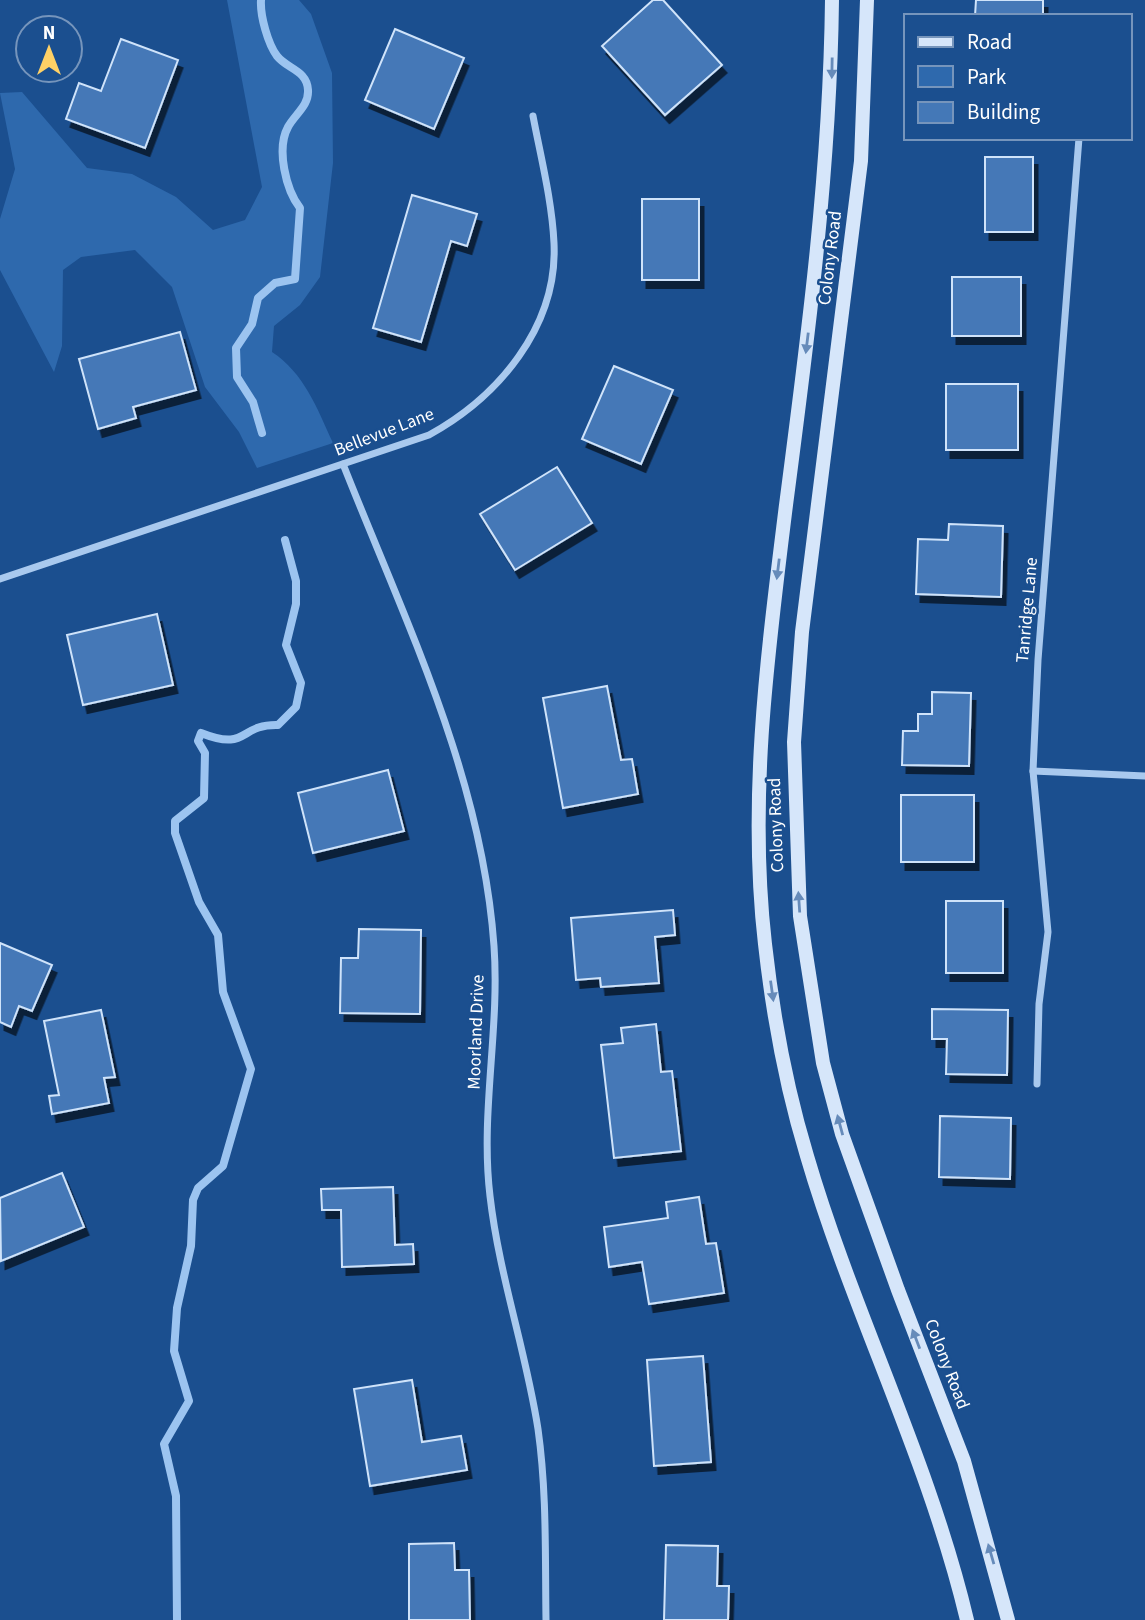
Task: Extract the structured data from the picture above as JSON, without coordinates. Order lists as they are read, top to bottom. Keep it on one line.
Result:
{"streets":{"main road":["Colony Road"],"street":["Bellevue Lane","Tanridge Lane","Moorland Drive"]},"crossings":[["Bellevue Lane","Moorland Drive"]],"legend":["Road","Park","Building"],"north":"top"}
